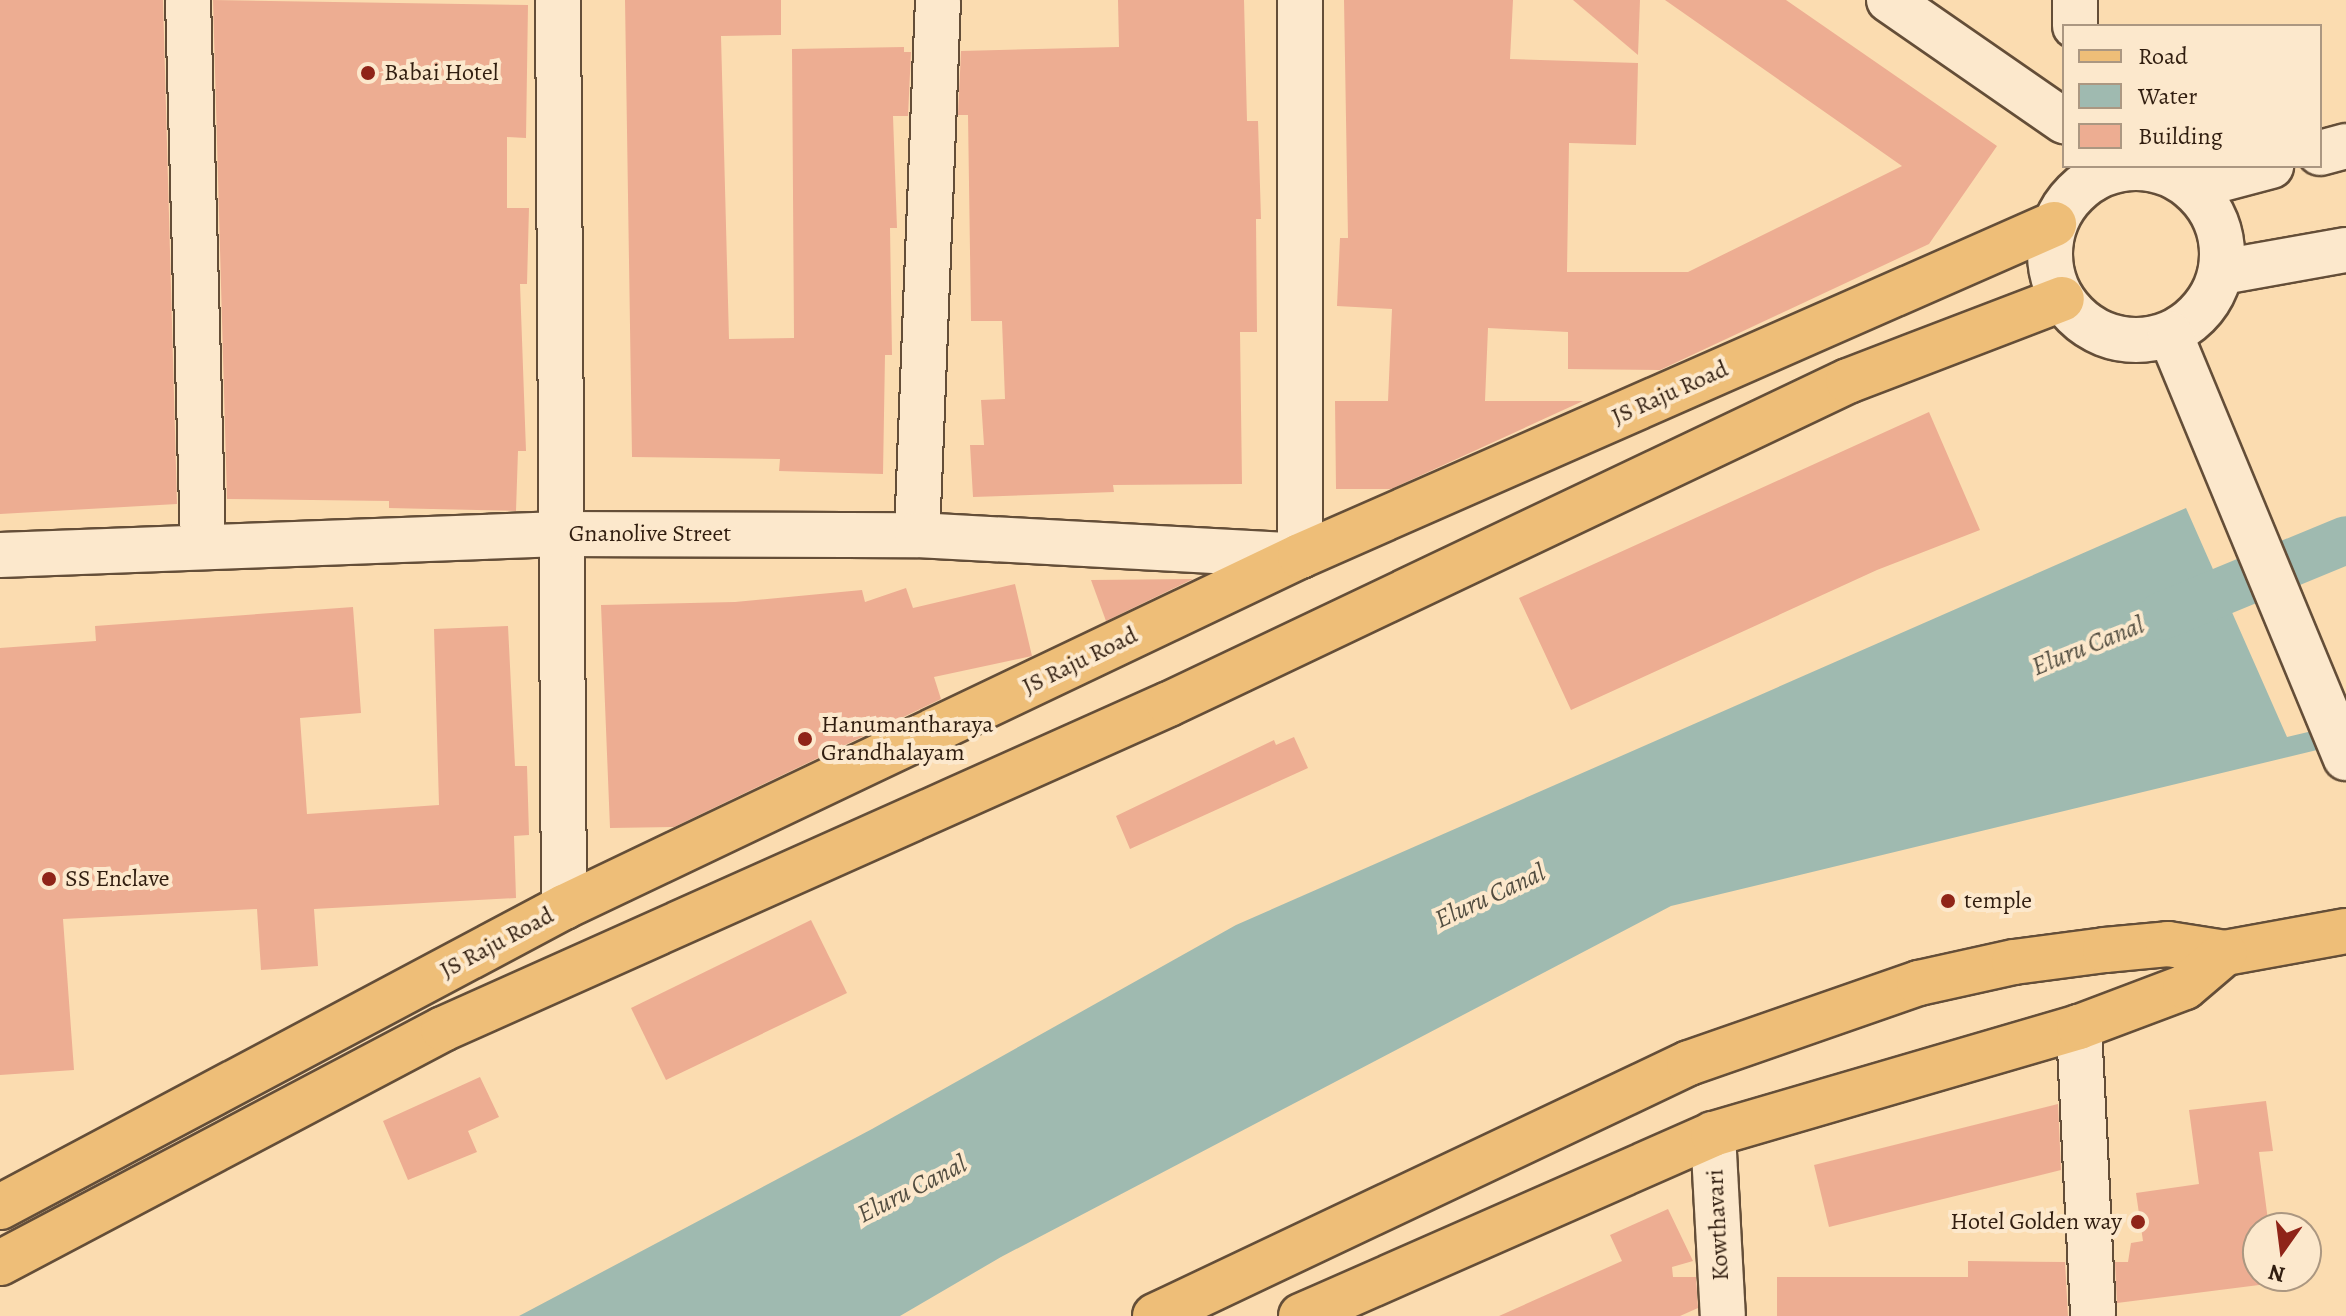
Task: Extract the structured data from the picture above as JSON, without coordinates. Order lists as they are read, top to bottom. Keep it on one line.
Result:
{"streets":{"main road":["JS Raju Road"],"street":["Gnanolive Street","Kowthavari"]},"crossings":[["JS Raju Road","Gnanolive Street"]],"water":["Eluru Canal"],"places":["Babai Hotel","Hanumantharaya Grandhalayam","SS Enclave","temple","Hotel Golden way"],"legend":["Road","Water","Building"],"north":"bottom"}
